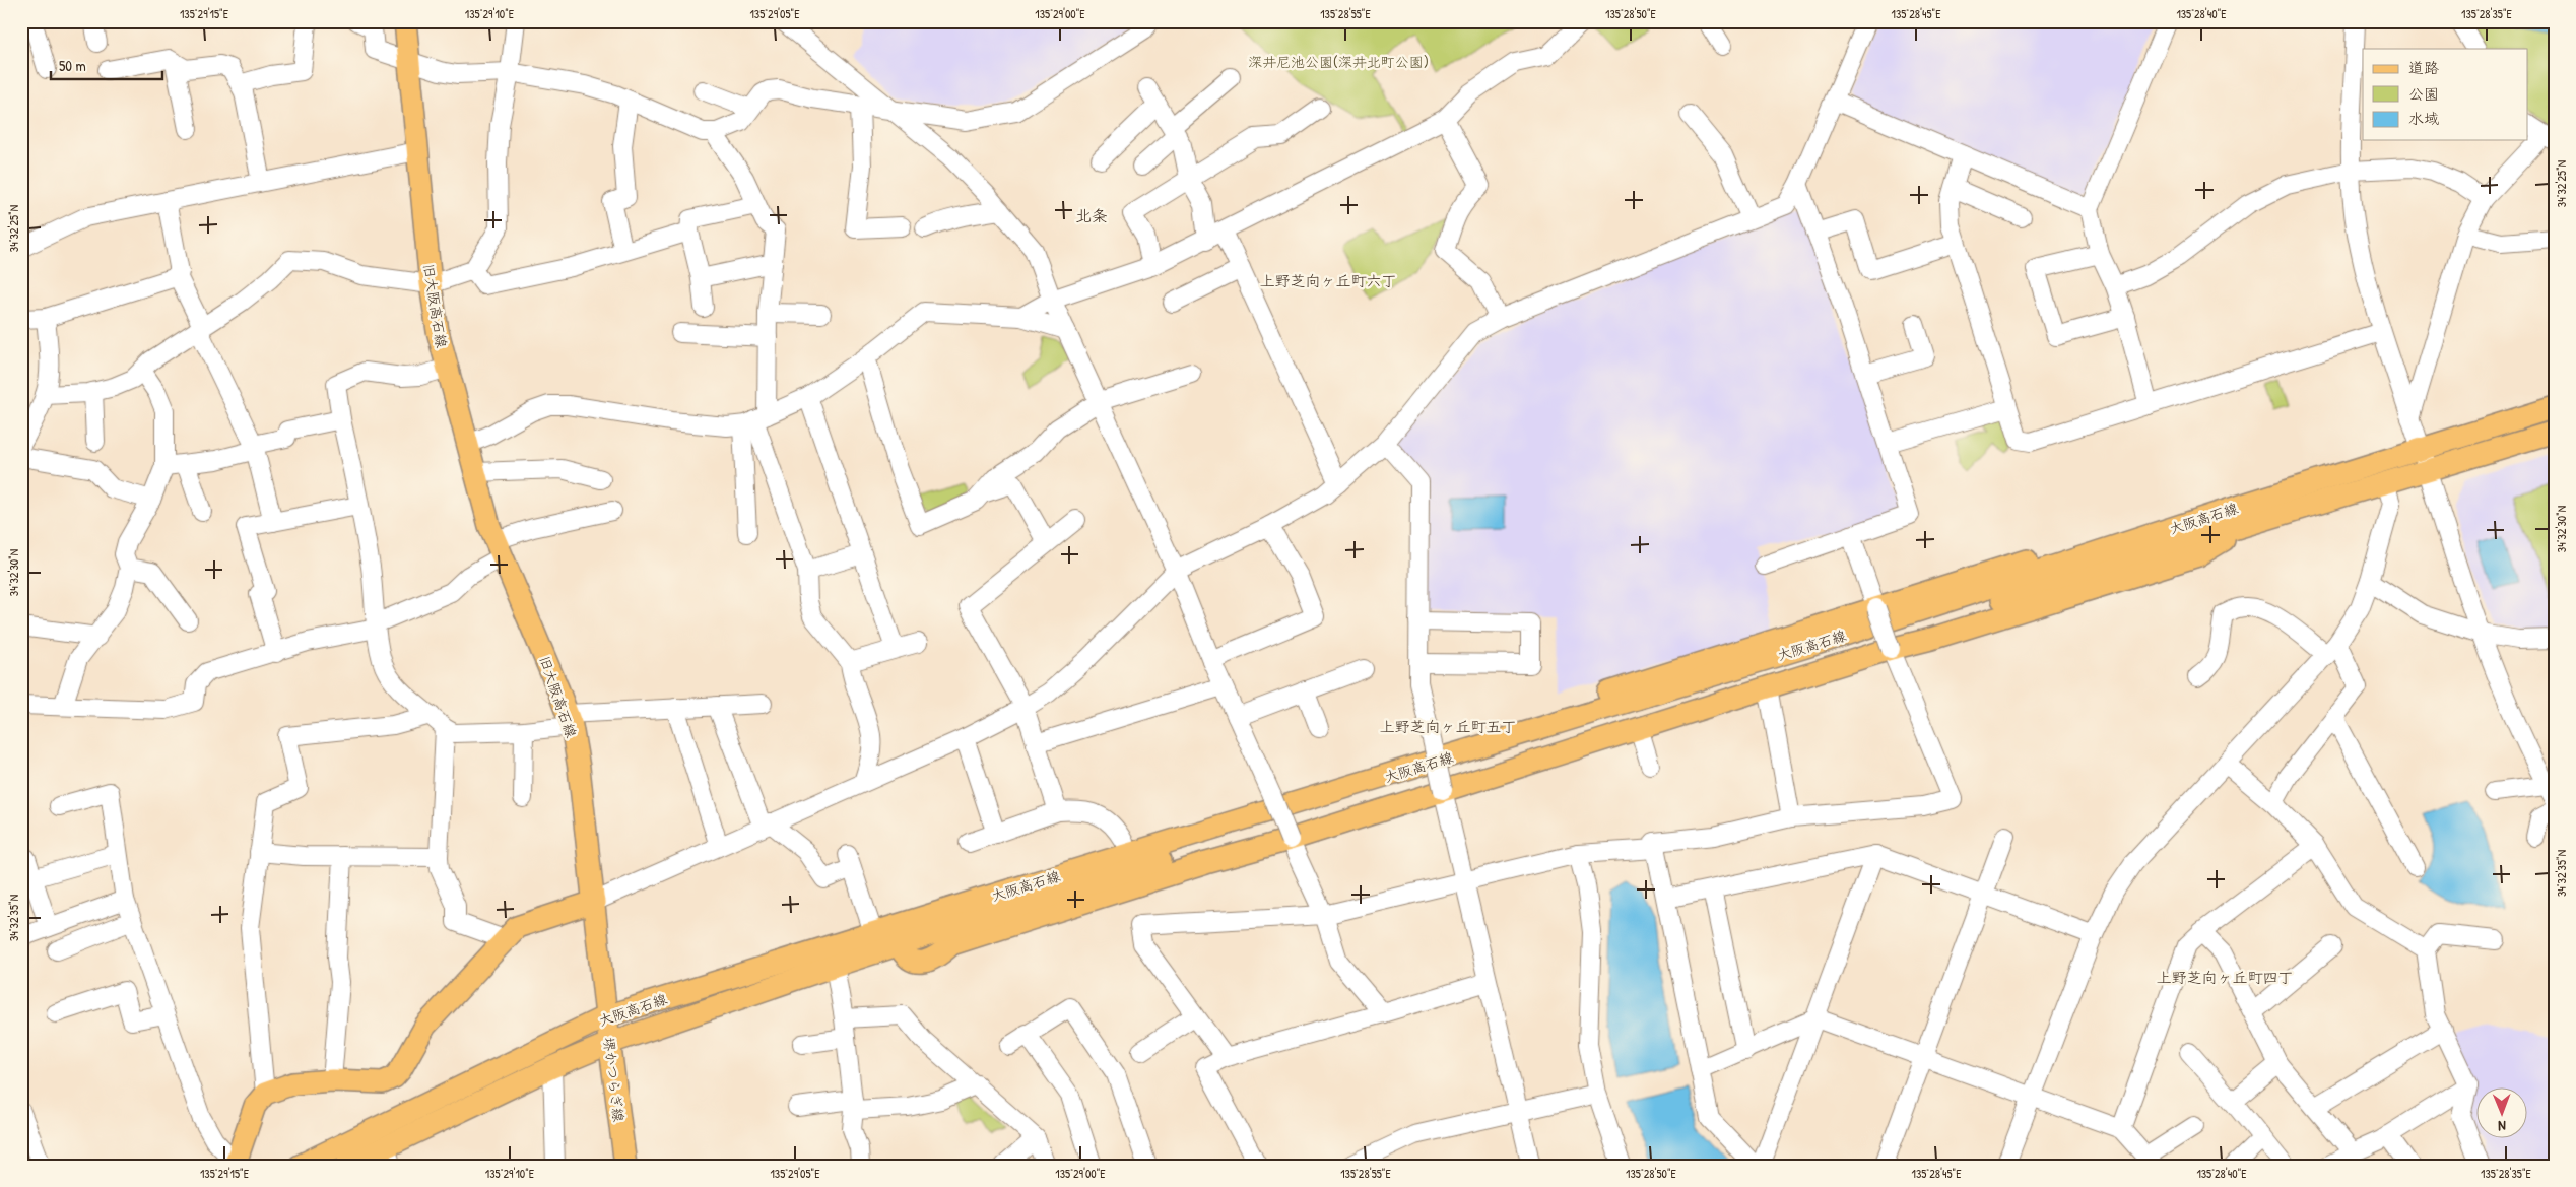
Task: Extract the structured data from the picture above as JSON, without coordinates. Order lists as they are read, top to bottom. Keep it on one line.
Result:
{"streets":{"main road":["旧大阪高石線","大阪高石線","堺かつらぎ線"]},"crossings":[["旧大阪高石線","堺かつらぎ線"],["大阪高石線","堺かつらぎ線"]],"districts":["北条","上野芝向ヶ丘町六丁","上野芝向ヶ丘町五丁","上野芝向ヶ丘町四丁"],"parks":["深井尼池公園(深井北町公園)"],"legend":["道路","公園","水域"],"scale_bar":"50 m","north":"bottom","coordinates":["135°29'15\"E","135°29'10\"E","135°29'05\"E","135°29'00\"E","135°28'55\"E","135°28'50\"E","135°28'45\"E","135°28'40\"E","135°28'35\"E","34°32'25\"N","34°32'30\"N","34°32'35\"N"]}
